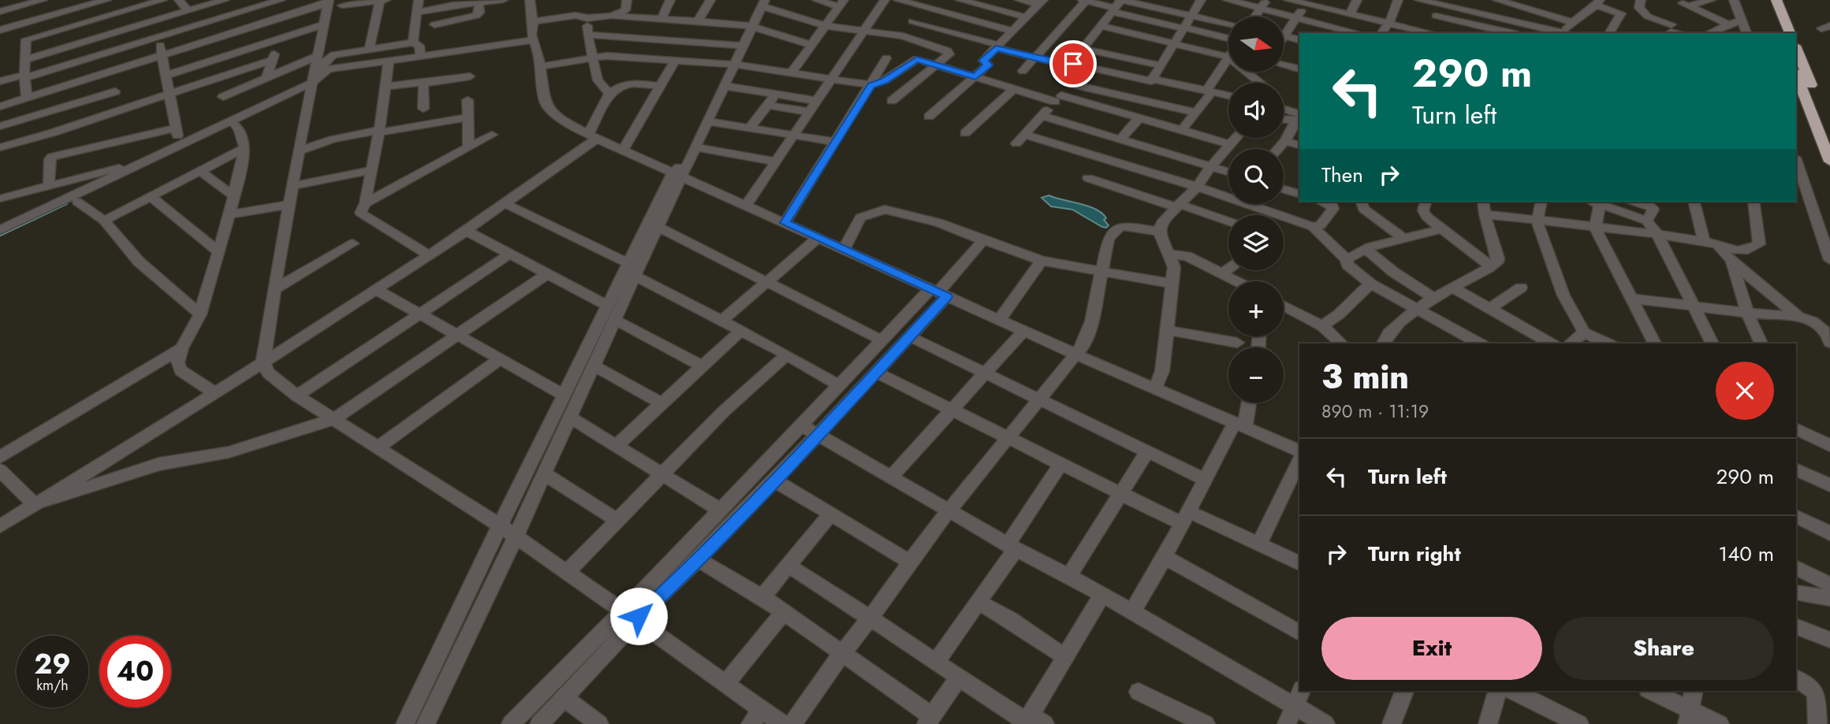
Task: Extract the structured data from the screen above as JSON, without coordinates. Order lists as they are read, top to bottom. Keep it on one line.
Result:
{"north":"right","page":{"map_buttons":["+","−"],"turn":["290 m","Turn left"],"then":"Then","heading":["3 min","890 m · 11:19"],"list":[{"name":"Turn left","value":"290 m"},{"name":"Turn right","value":"140 m"}],"buttons":["Exit","Share"],"speed":"29 km/h","limit":"40"}}
